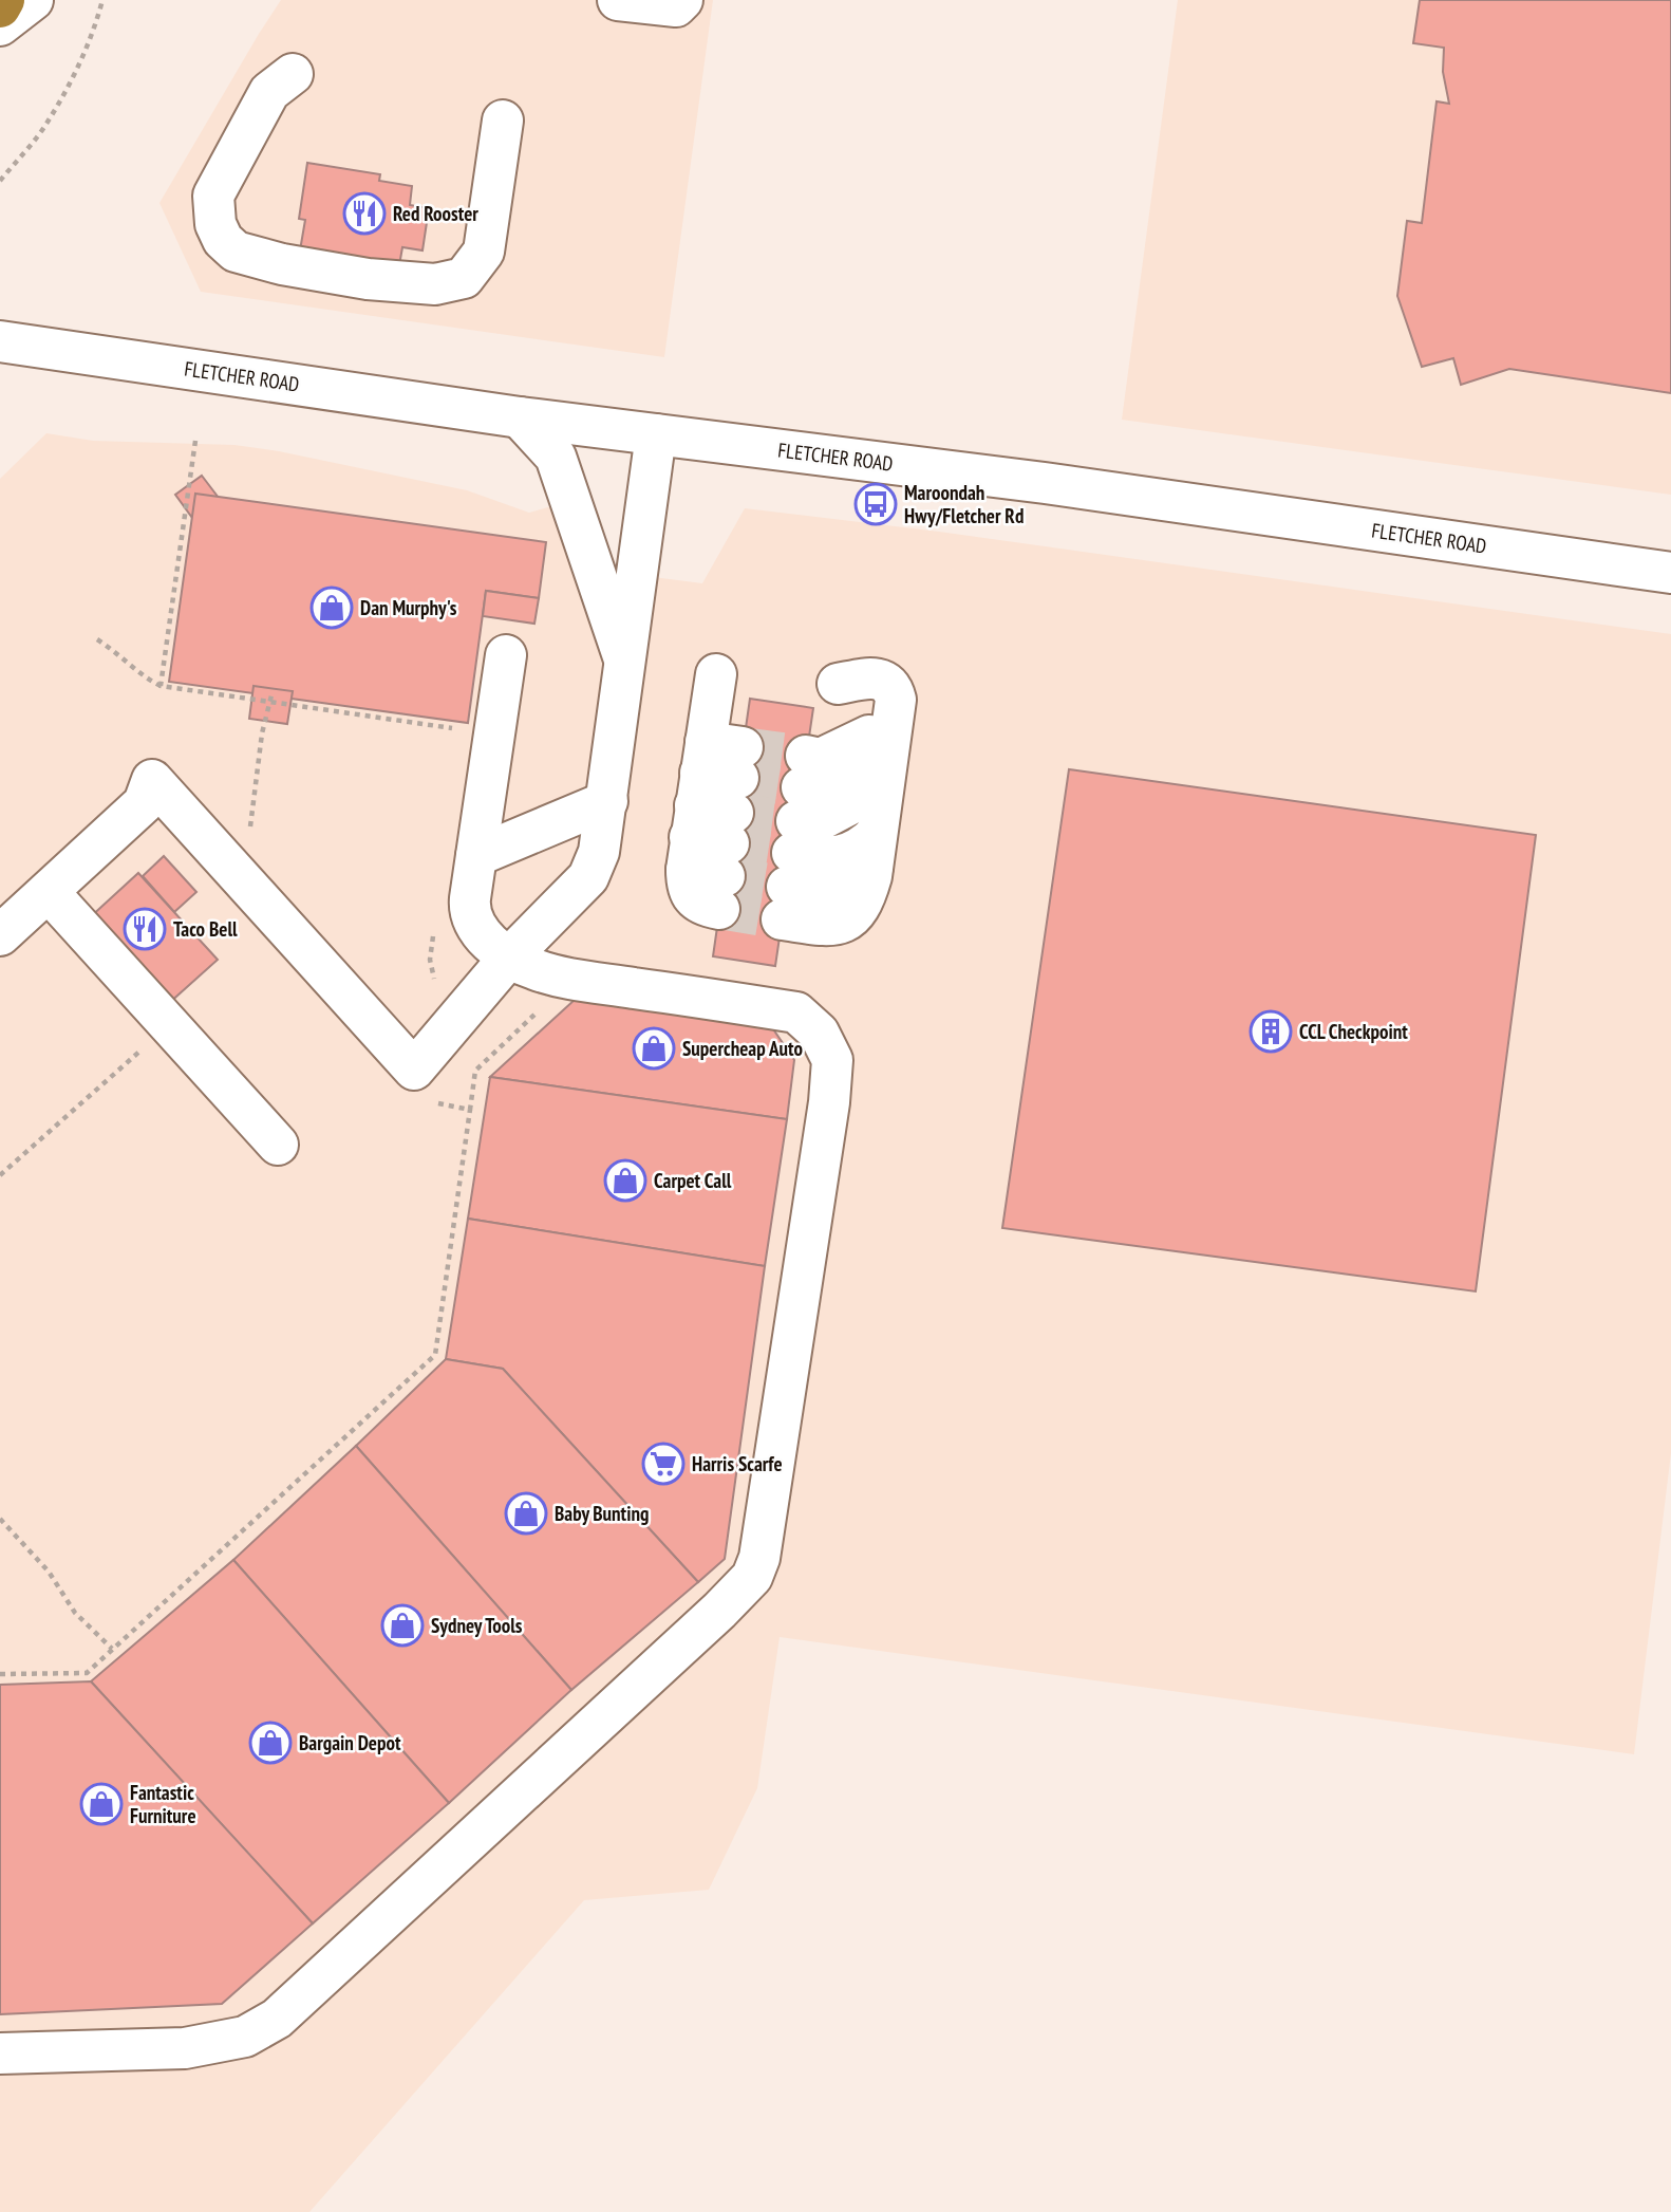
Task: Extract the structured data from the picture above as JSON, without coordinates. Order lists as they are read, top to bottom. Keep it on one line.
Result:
{"streets":{"street":["FLETCHER ROAD"]},"places":{"restaurant":["Red Rooster","Taco Bell"],"bus stop":["Maroondah Hwy/Fletcher Rd"],"shop":["Dan Murphy's","Supercheap Auto","Carpet Call","Baby Bunting","Sydney Tools","Bargain Depot","Fantastic Furniture"],"building":["CCL Checkpoint"],"supermarket":["Harris Scarfe"]}}
